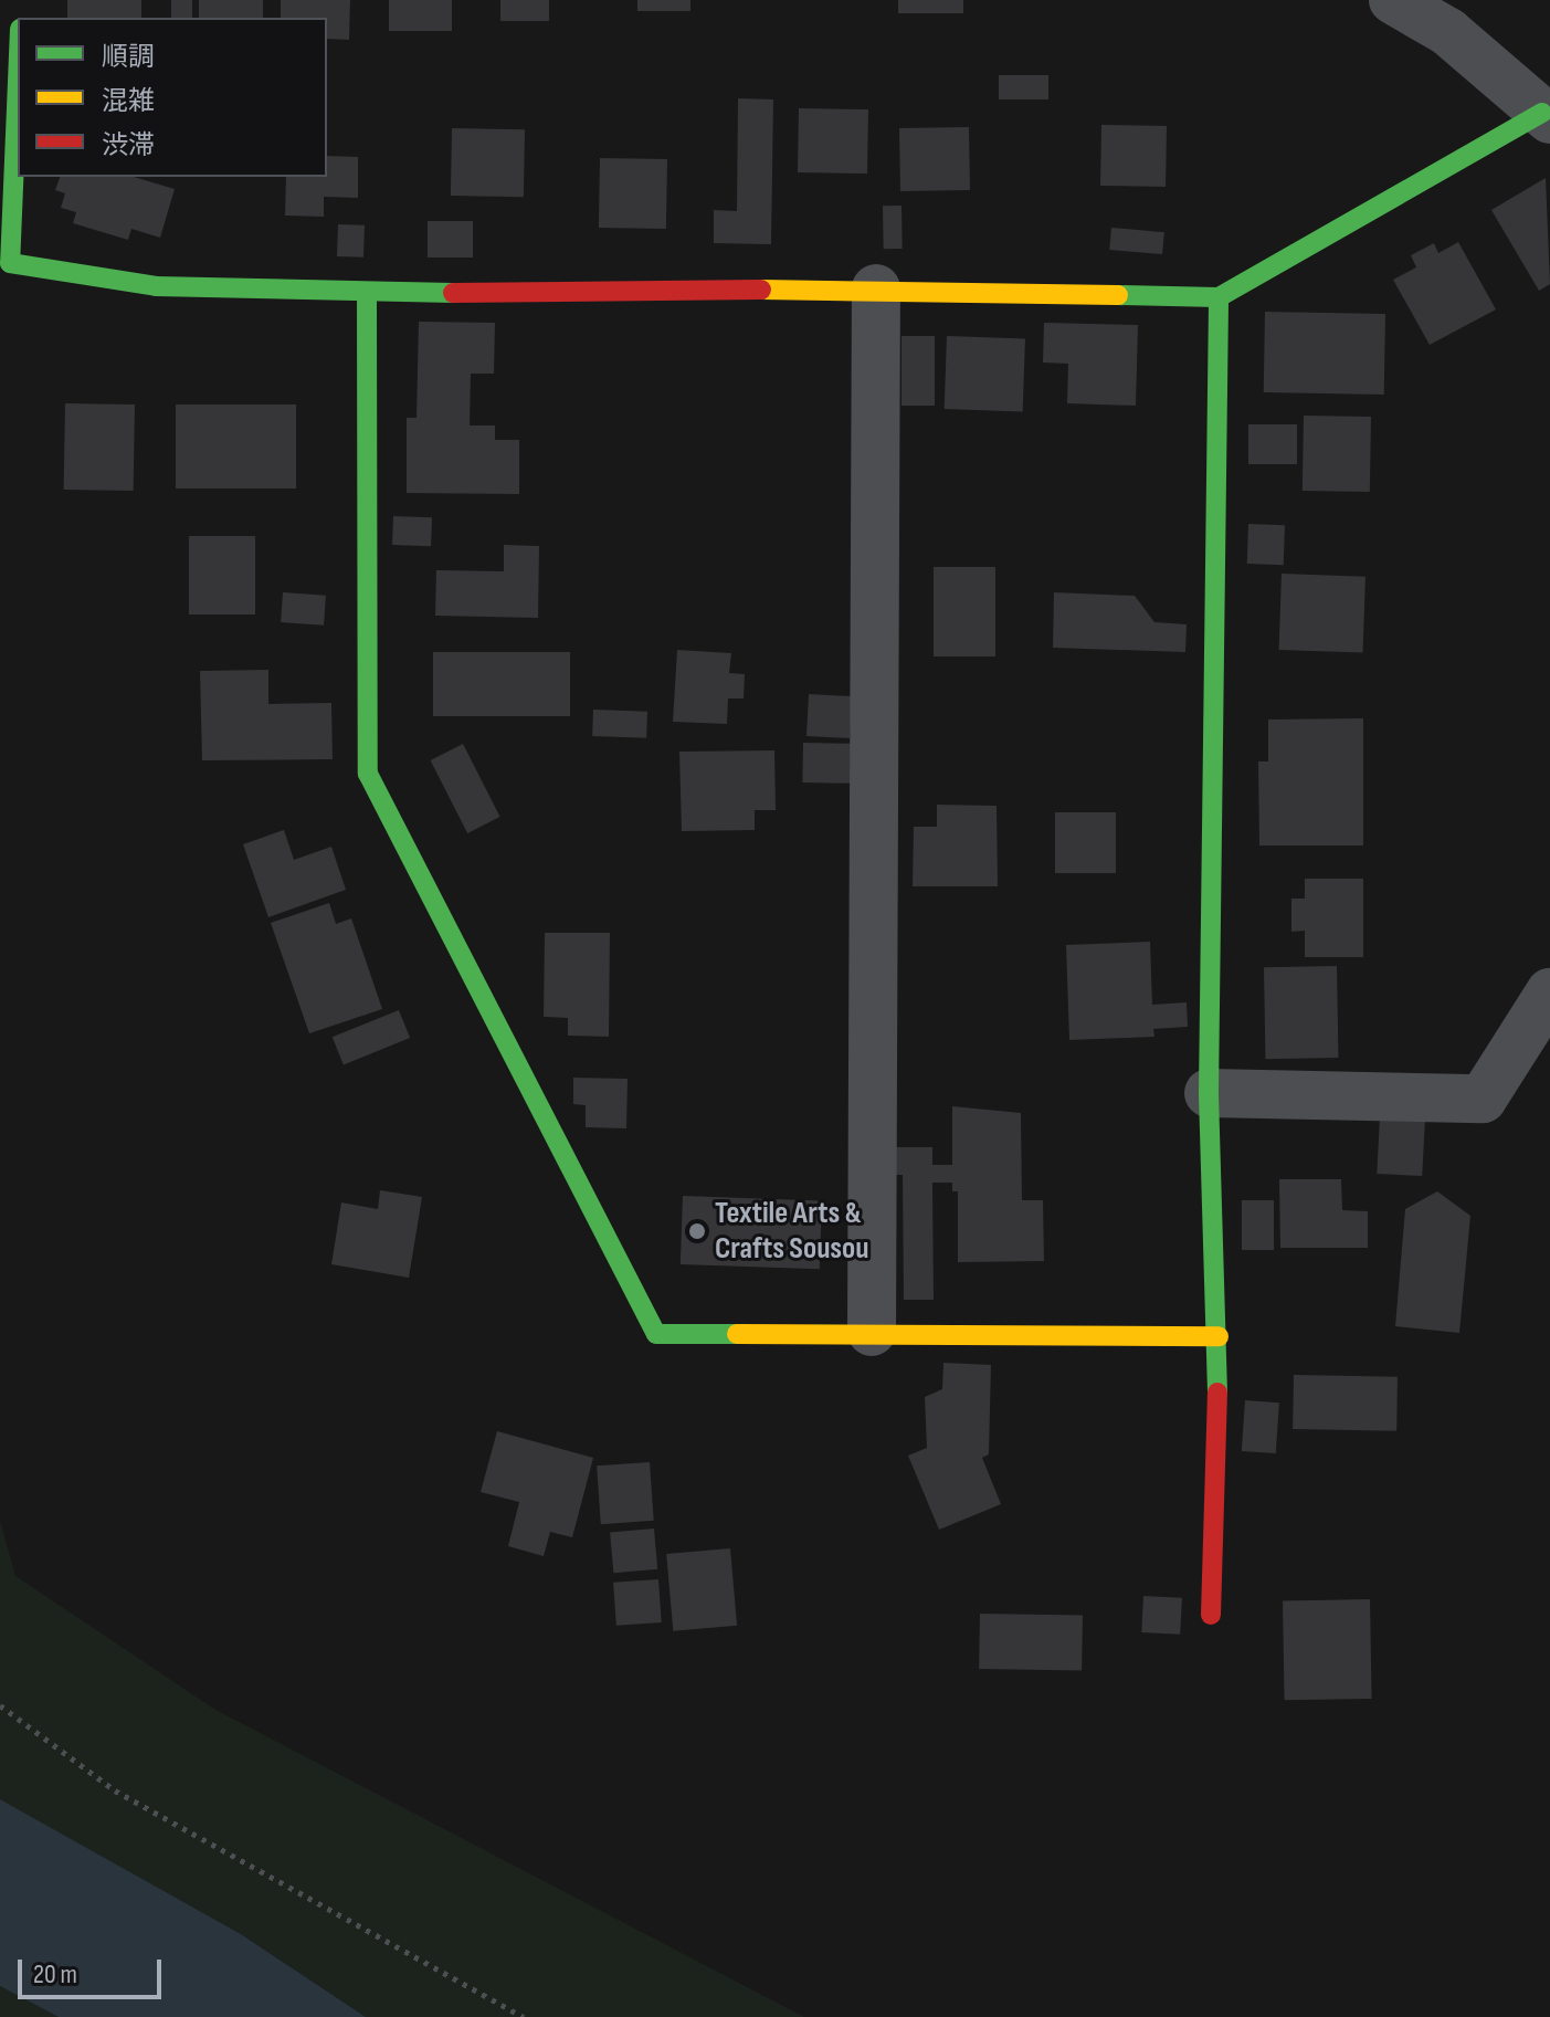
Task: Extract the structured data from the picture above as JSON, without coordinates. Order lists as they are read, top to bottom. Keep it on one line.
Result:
{"places":["Textile Arts & Crafts Sousou"],"legend":["順調","混雑","渋滞"],"scale_bar":"20 m"}
